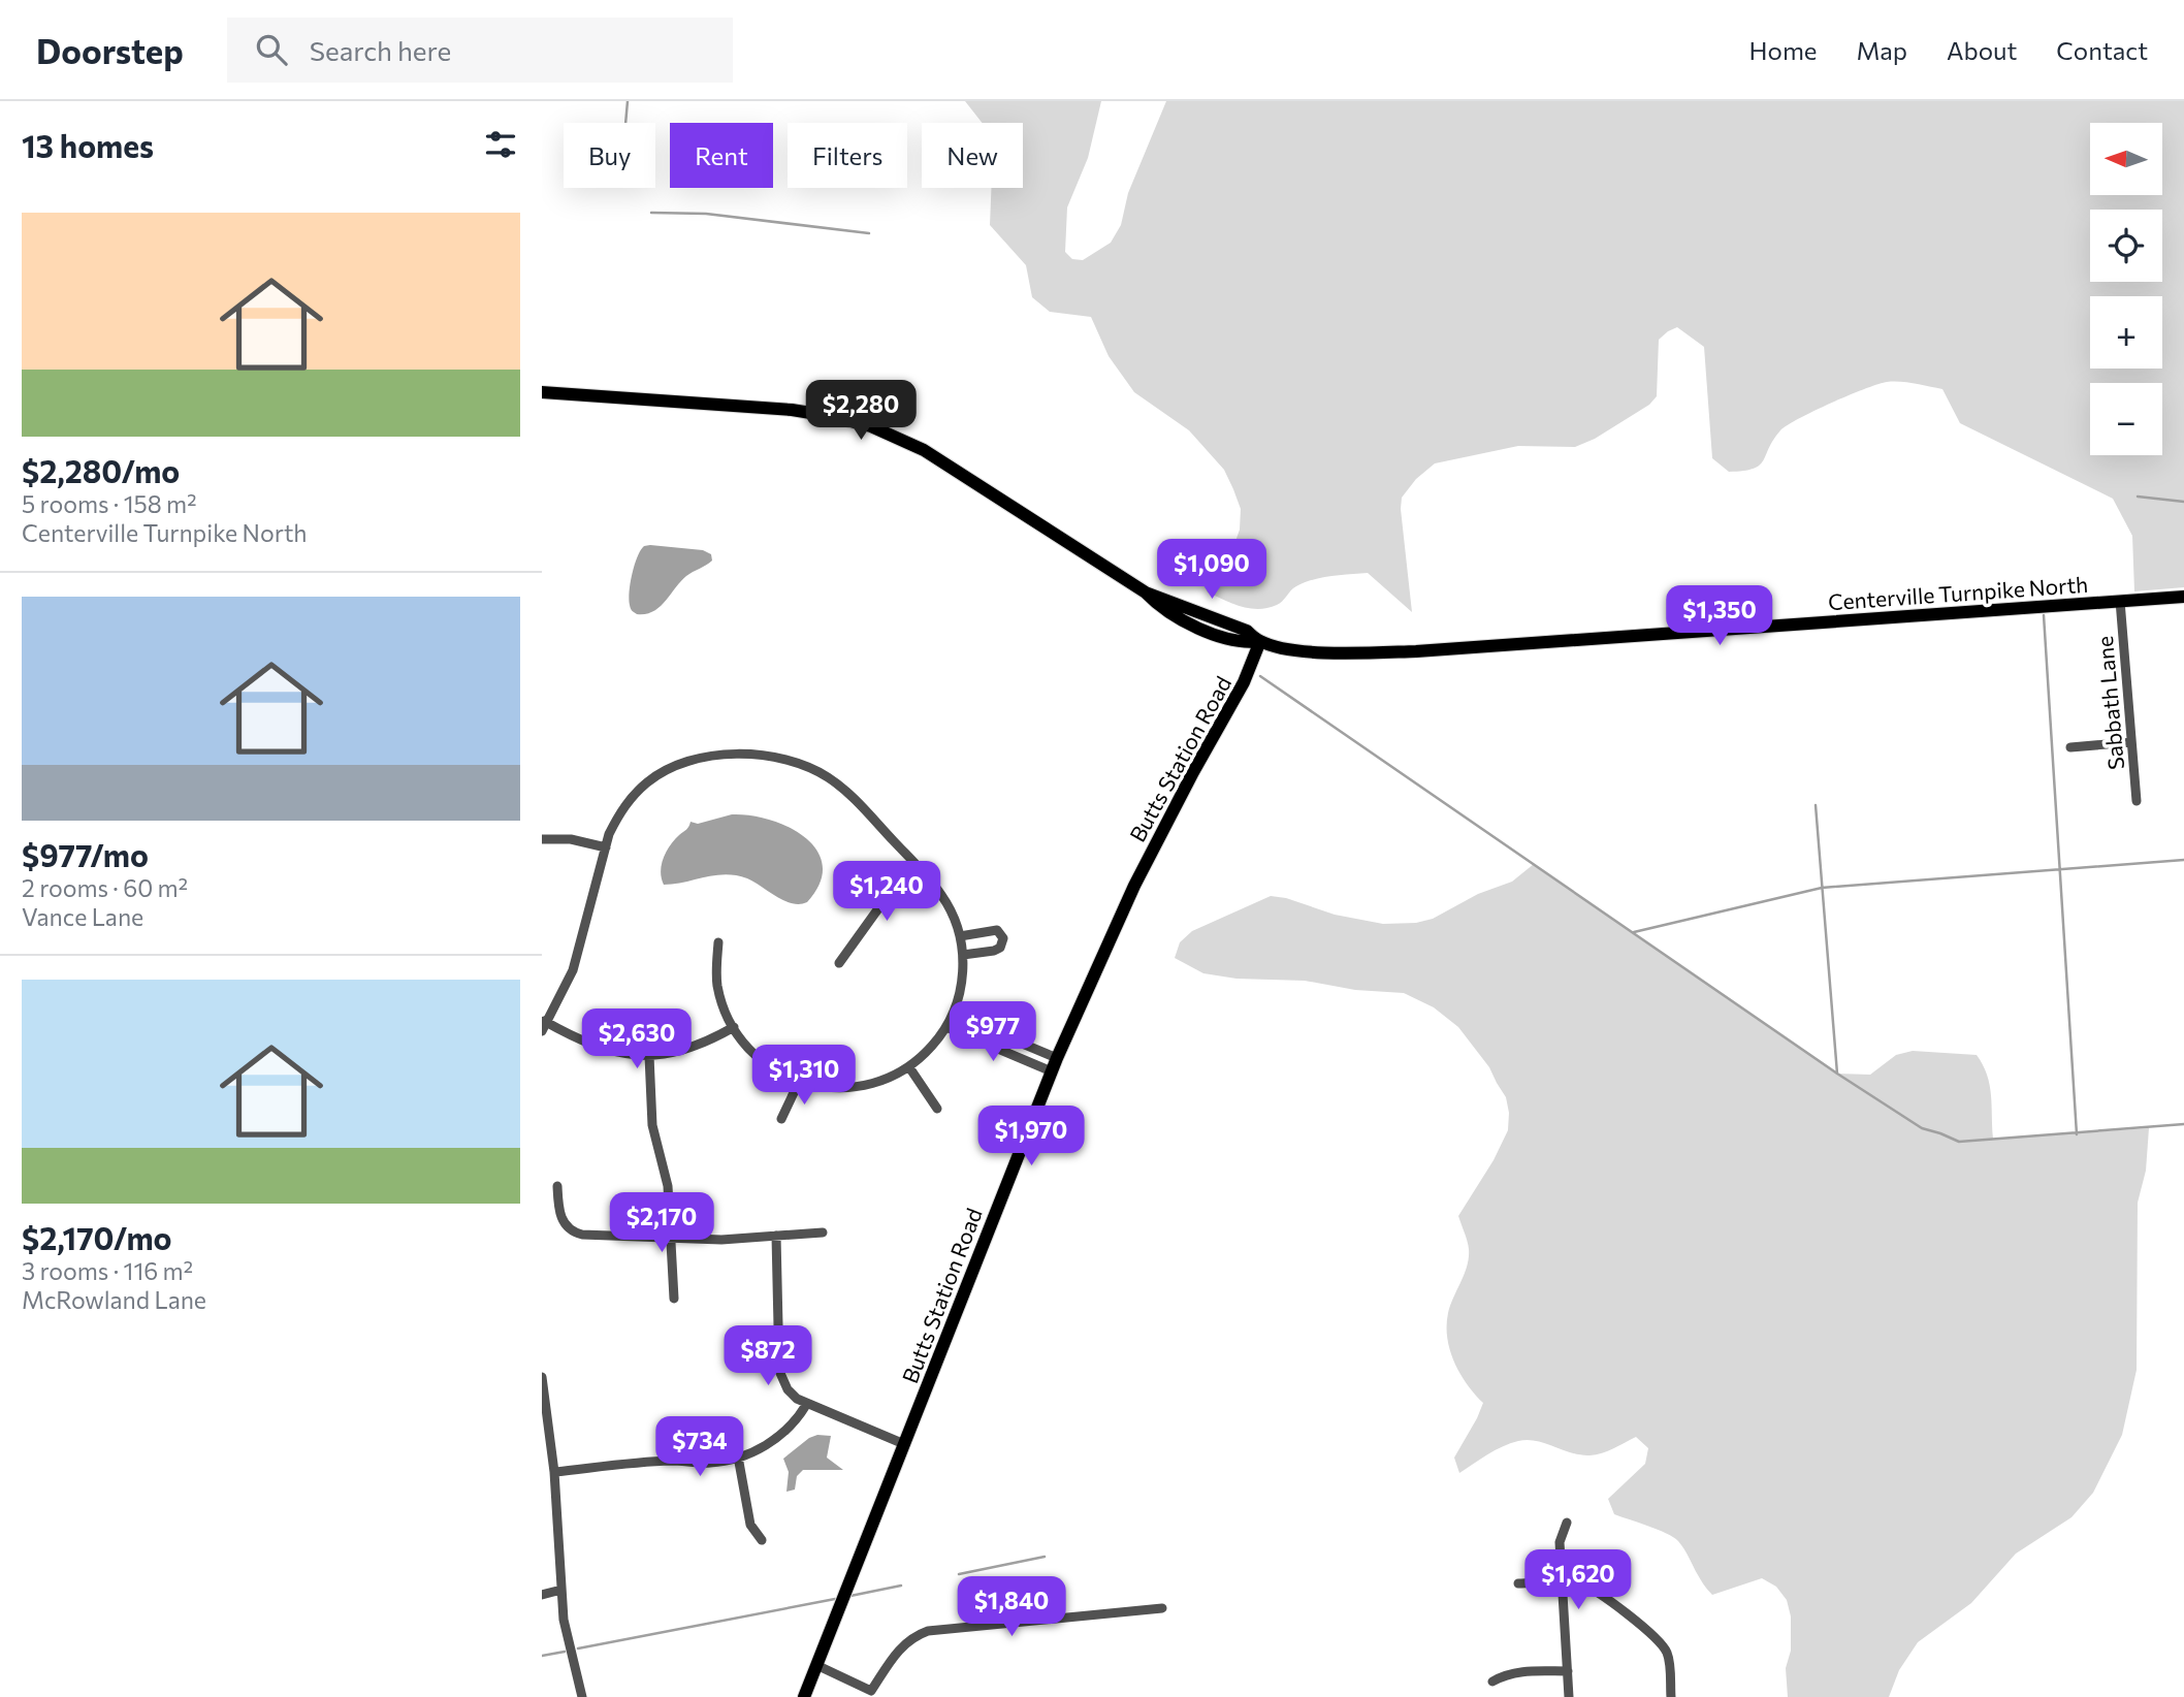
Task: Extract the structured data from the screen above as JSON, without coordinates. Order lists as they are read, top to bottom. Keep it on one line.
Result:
{"streets":{"main road":["Centerville Turnpike North","Butts Station Road"],"street":["Sabbath Lane"]},"crossings":[["Centerville Turnpike North","Sabbath Lane"],["Centerville Turnpike North","Butts Station Road"]],"north":"left","page":{"header":"Doorstep","search":"Search here","nav":["Home","Map","About","Contact"],"heading":"13 homes","map_buttons":["+","−"],"chip":["Buy","Rent","Filters","New"],"list":[{"name":"$2,280/mo","note":"5 rooms · 158 m² · Centerville Turnpike North"},{"name":"$977/mo","note":"2 rooms · 60 m² · Vance Lane"},{"name":"$2,170/mo","note":"3 rooms · 116 m² · McRowland Lane"}],"price":["$2,280","$1,090","$1,350","$1,240","$977","$2,630","$1,310","$1,970","$2,170","$872","$734","$1,620","$1,840"]}}
